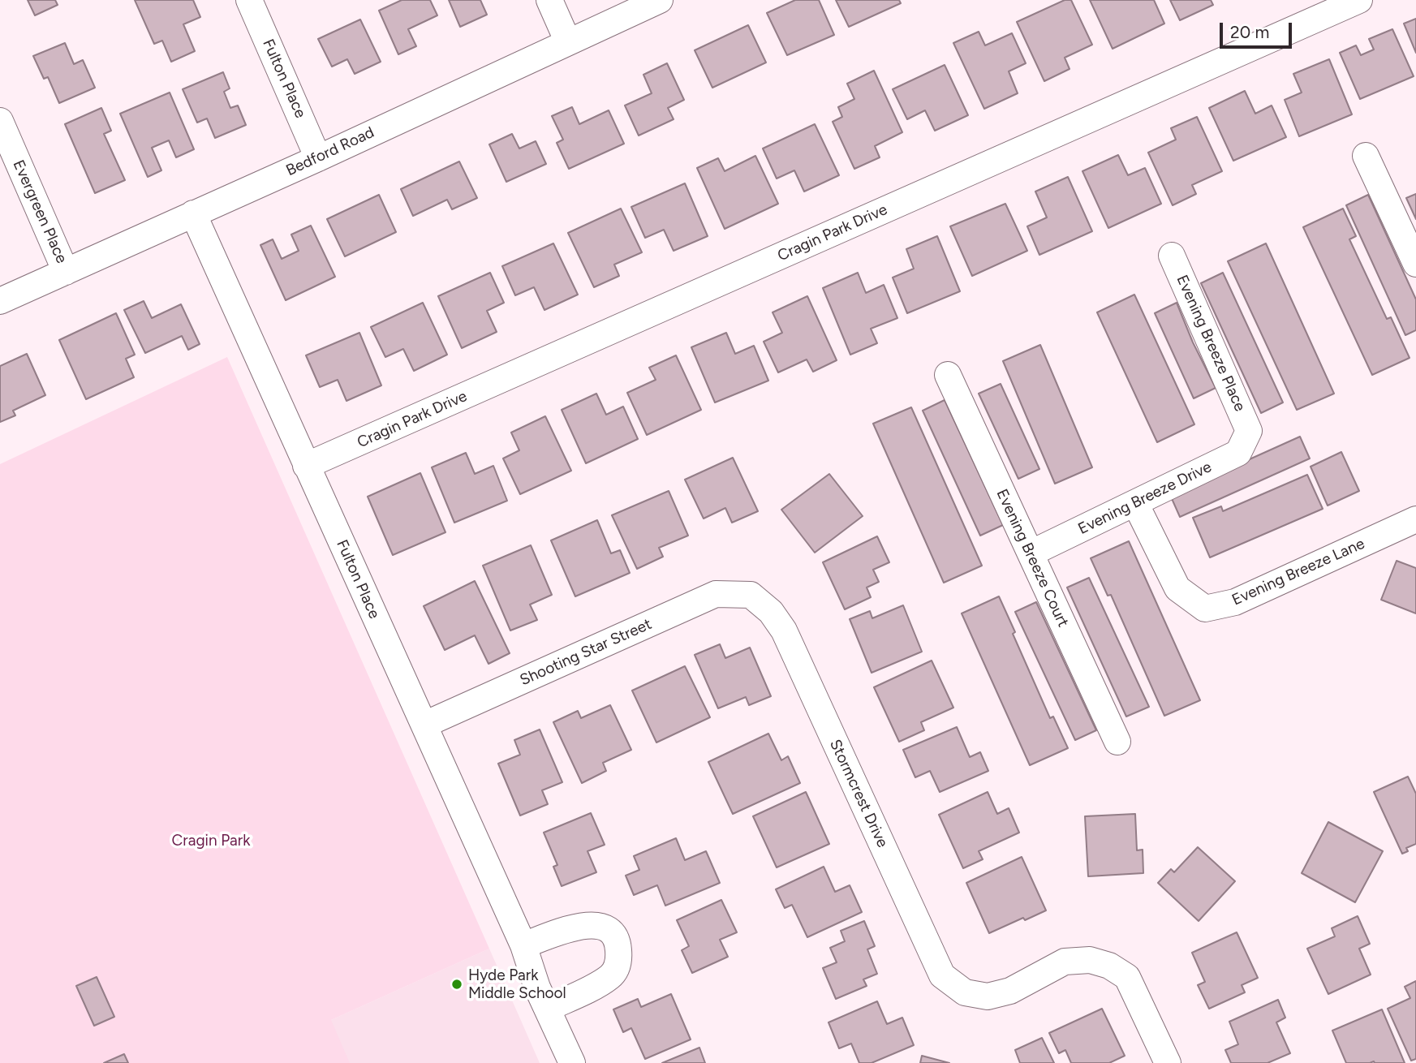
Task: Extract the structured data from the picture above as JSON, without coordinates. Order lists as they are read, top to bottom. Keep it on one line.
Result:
{"streets":{"street":["Fulton Place","Bedford Road","Evergreen Place","Cragin Park Drive","Evening Breeze Place","Evening Breeze Drive","Evening Breeze Court","Evening Breeze Lane","Shooting Star Street","Stormcrest Drive"]},"crossings":[["Fulton Place","Bedford Road"],["Fulton Place","Cragin Park Drive"],["Fulton Place","Shooting Star Street"],["Bedford Road","Evergreen Place"],["Evening Breeze Place","Evening Breeze Drive"],["Evening Breeze Drive","Evening Breeze Court"],["Evening Breeze Drive","Evening Breeze Lane"],["Shooting Star Street","Stormcrest Drive"]],"parks":["Cragin Park"],"places":["Hyde Park Middle School"],"scale_bar":"20 m"}
